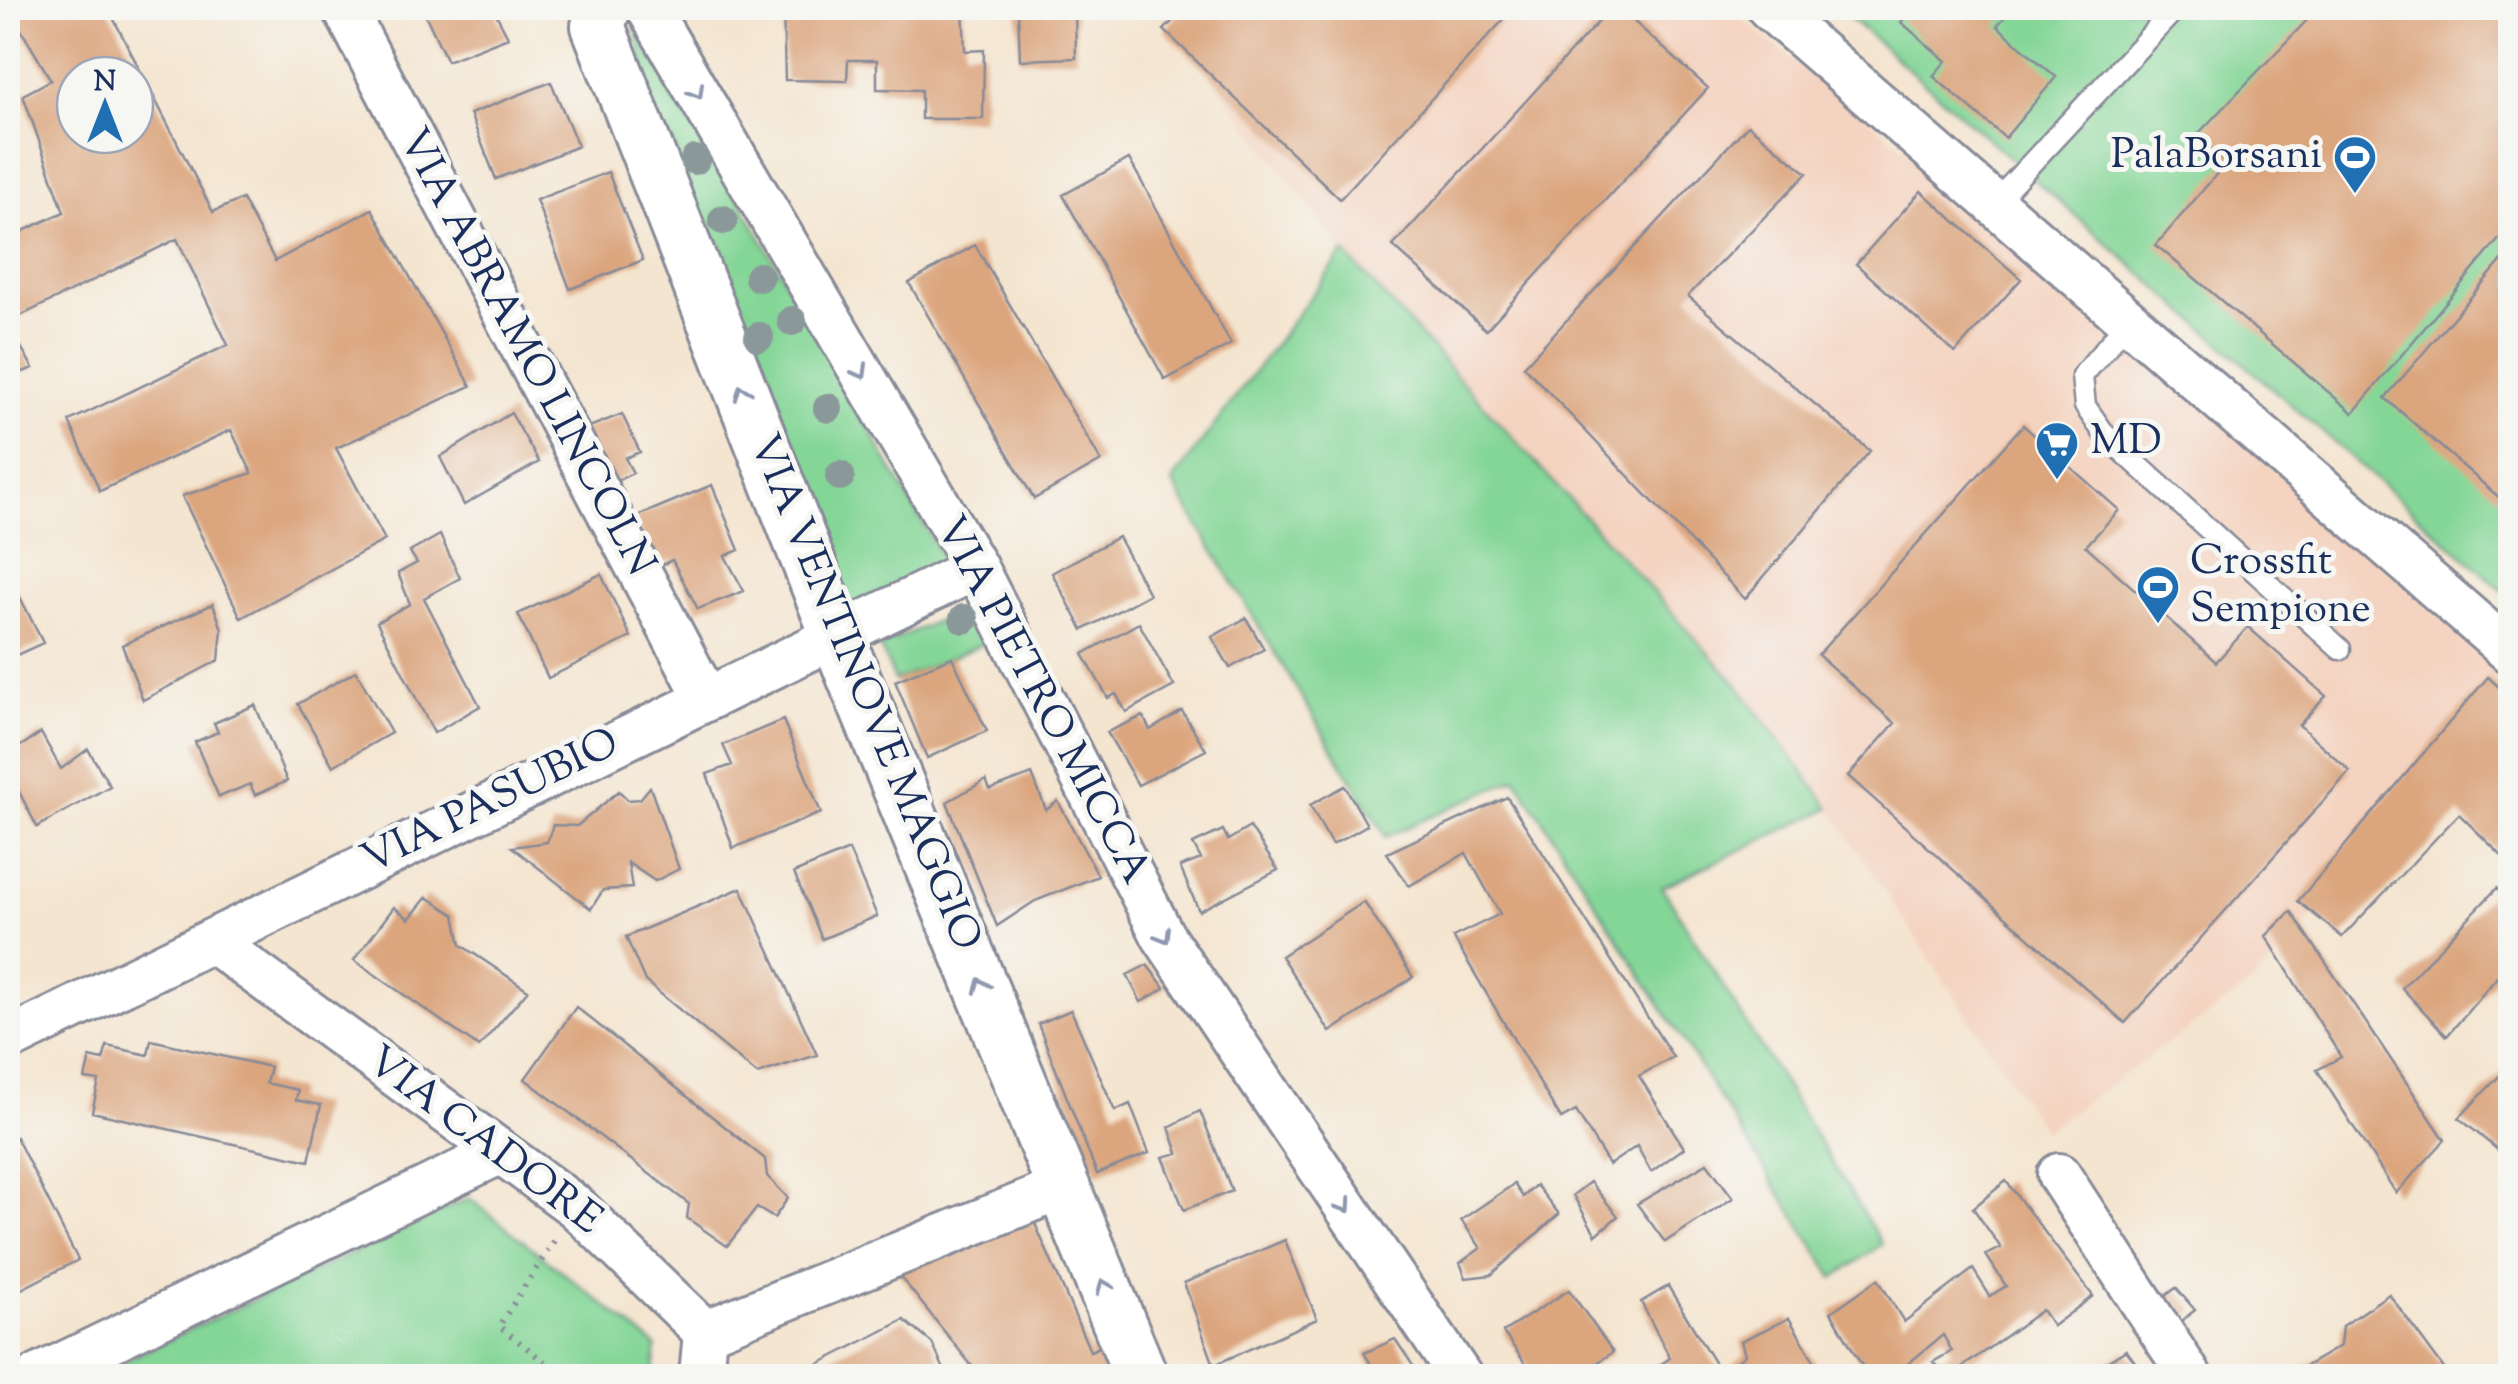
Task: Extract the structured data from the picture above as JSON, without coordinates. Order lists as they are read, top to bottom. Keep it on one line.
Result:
{"streets":{"street":["VIA ABRAMO LINCOLN","VIA VENTINOVE MAGGIO","VIA PIETRO MICCA","VIA PASUBIO","VIA CADORE"]},"crossings":[["VIA ABRAMO LINCOLN","VIA PASUBIO"],["VIA VENTINOVE MAGGIO","VIA PASUBIO"],["VIA PIETRO MICCA","VIA PASUBIO"],["VIA PASUBIO","VIA CADORE"]],"one_way":["VIA VENTINOVE MAGGIO","VIA PIETRO MICCA"],"places":{"sports":["PalaBorsani","Crossfit Sempione"],"supermarket":["MD"]},"north":"top"}
